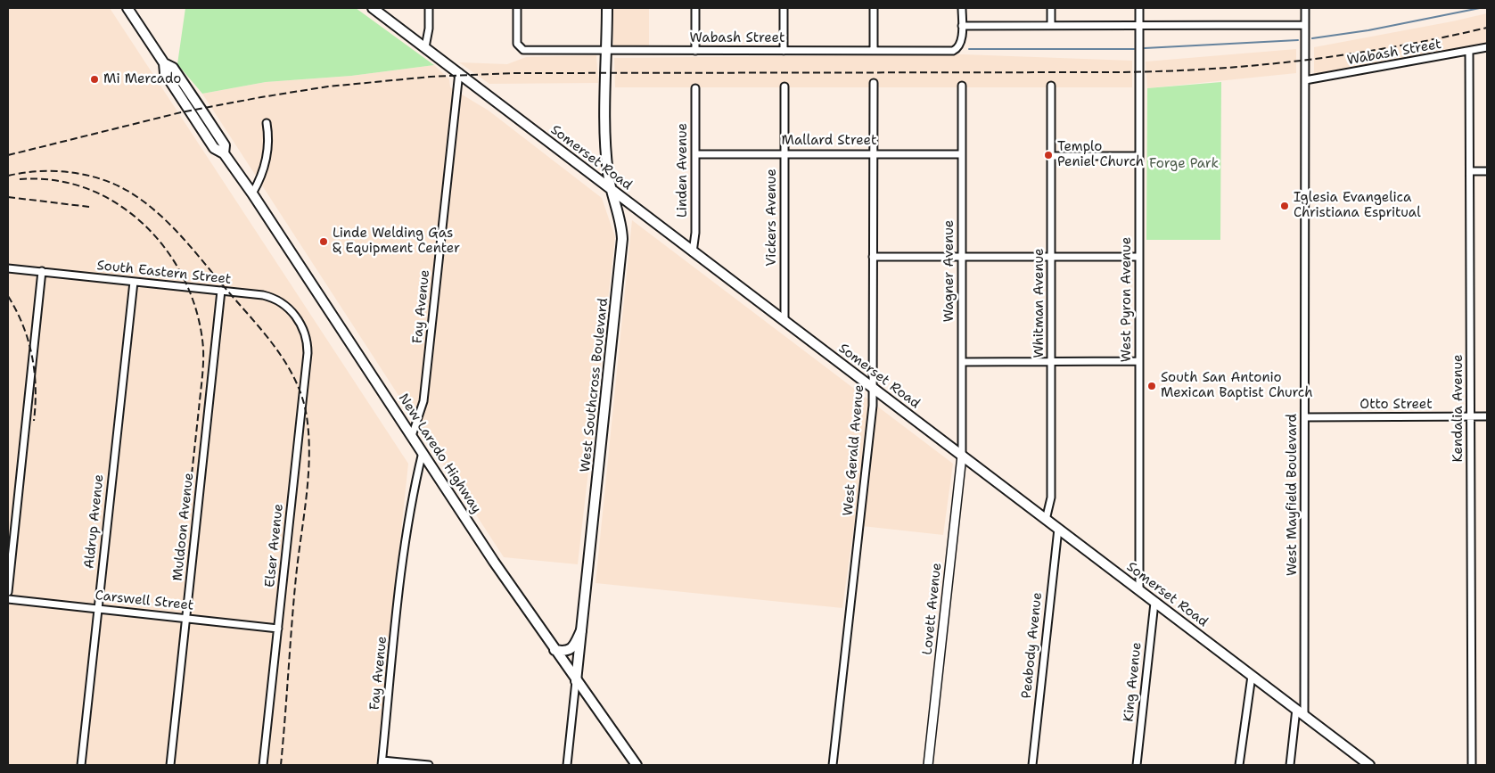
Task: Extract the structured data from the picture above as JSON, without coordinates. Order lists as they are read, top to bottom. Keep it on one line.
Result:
{"streets":{"main road":["Somerset Road","West Southcross Boulevard","New Laredo Highway"],"street":["Wabash Street","Mallard Street","Linden Avenue","Vickers Avenue","Wagner Avenue","South Eastern Street","West Pyron Avenue","Whitman Avenue","Fay Avenue","Otto Street","Kendalia Avenue","West Gerald Avenue","West Mayfield Boulevard","Aldrup Avenue","Muldoon Avenue","Elser Avenue","Carswell Street","Lovett Avenue","Peabody Avenue","King Avenue"]},"crossings":[["Wabash Street","West Southcross Boulevard"],["Wabash Street","Kendalia Avenue"],["Wabash Street","West Mayfield Boulevard"],["Mallard Street","Linden Avenue"],["Mallard Street","Vickers Avenue"],["Mallard Street","Wagner Avenue"],["Mallard Street","West Gerald Avenue"],["Somerset Road","Linden Avenue"],["Somerset Road","Vickers Avenue"],["Somerset Road","Wagner Avenue"],["Somerset Road","West Pyron Avenue"],["Somerset Road","Whitman Avenue"],["Somerset Road","Fay Avenue"],["Somerset Road","West Southcross Boulevard"],["Somerset Road","West Gerald Avenue"],["Somerset Road","West Mayfield Boulevard"],["Somerset Road","Lovett Avenue"],["Somerset Road","Peabody Avenue"],["Somerset Road","King Avenue"],["Wagner Avenue","Lovett Avenue"],["South Eastern Street","Aldrup Avenue"],["South Eastern Street","Muldoon Avenue"],["South Eastern Street","Elser Avenue"],["Fay Avenue","New Laredo Highway"],["West Southcross Boulevard","New Laredo Highway"],["Otto Street","Kendalia Avenue"],["Otto Street","West Mayfield Boulevard"],["Aldrup Avenue","Carswell Street"],["Muldoon Avenue","Carswell Street"],["Elser Avenue","Carswell Street"]],"parks":["Forge Park"],"places":["Mi Mercado","Templo Peniel Church","Iglesia Evangelica Christiana Espritual","Linde Welding Gas & Equipment Center","South San Antonio Mexican Baptist Church"]}
